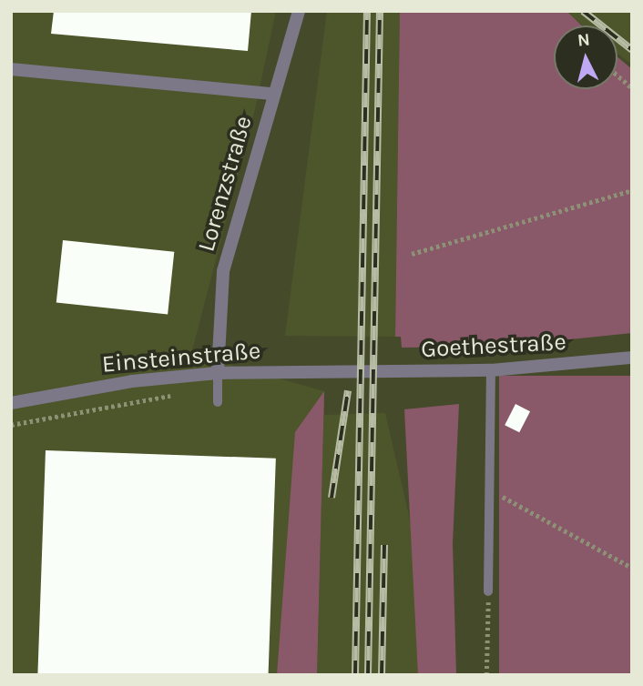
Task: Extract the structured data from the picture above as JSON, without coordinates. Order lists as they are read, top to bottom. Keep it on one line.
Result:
{"streets":{"street":["Lorenzstraße","Goethestraße","Einsteinstraße"]},"crossings":[["Lorenzstraße","Einsteinstraße"],["Goethestraße","Einsteinstraße"]],"north":"top"}
